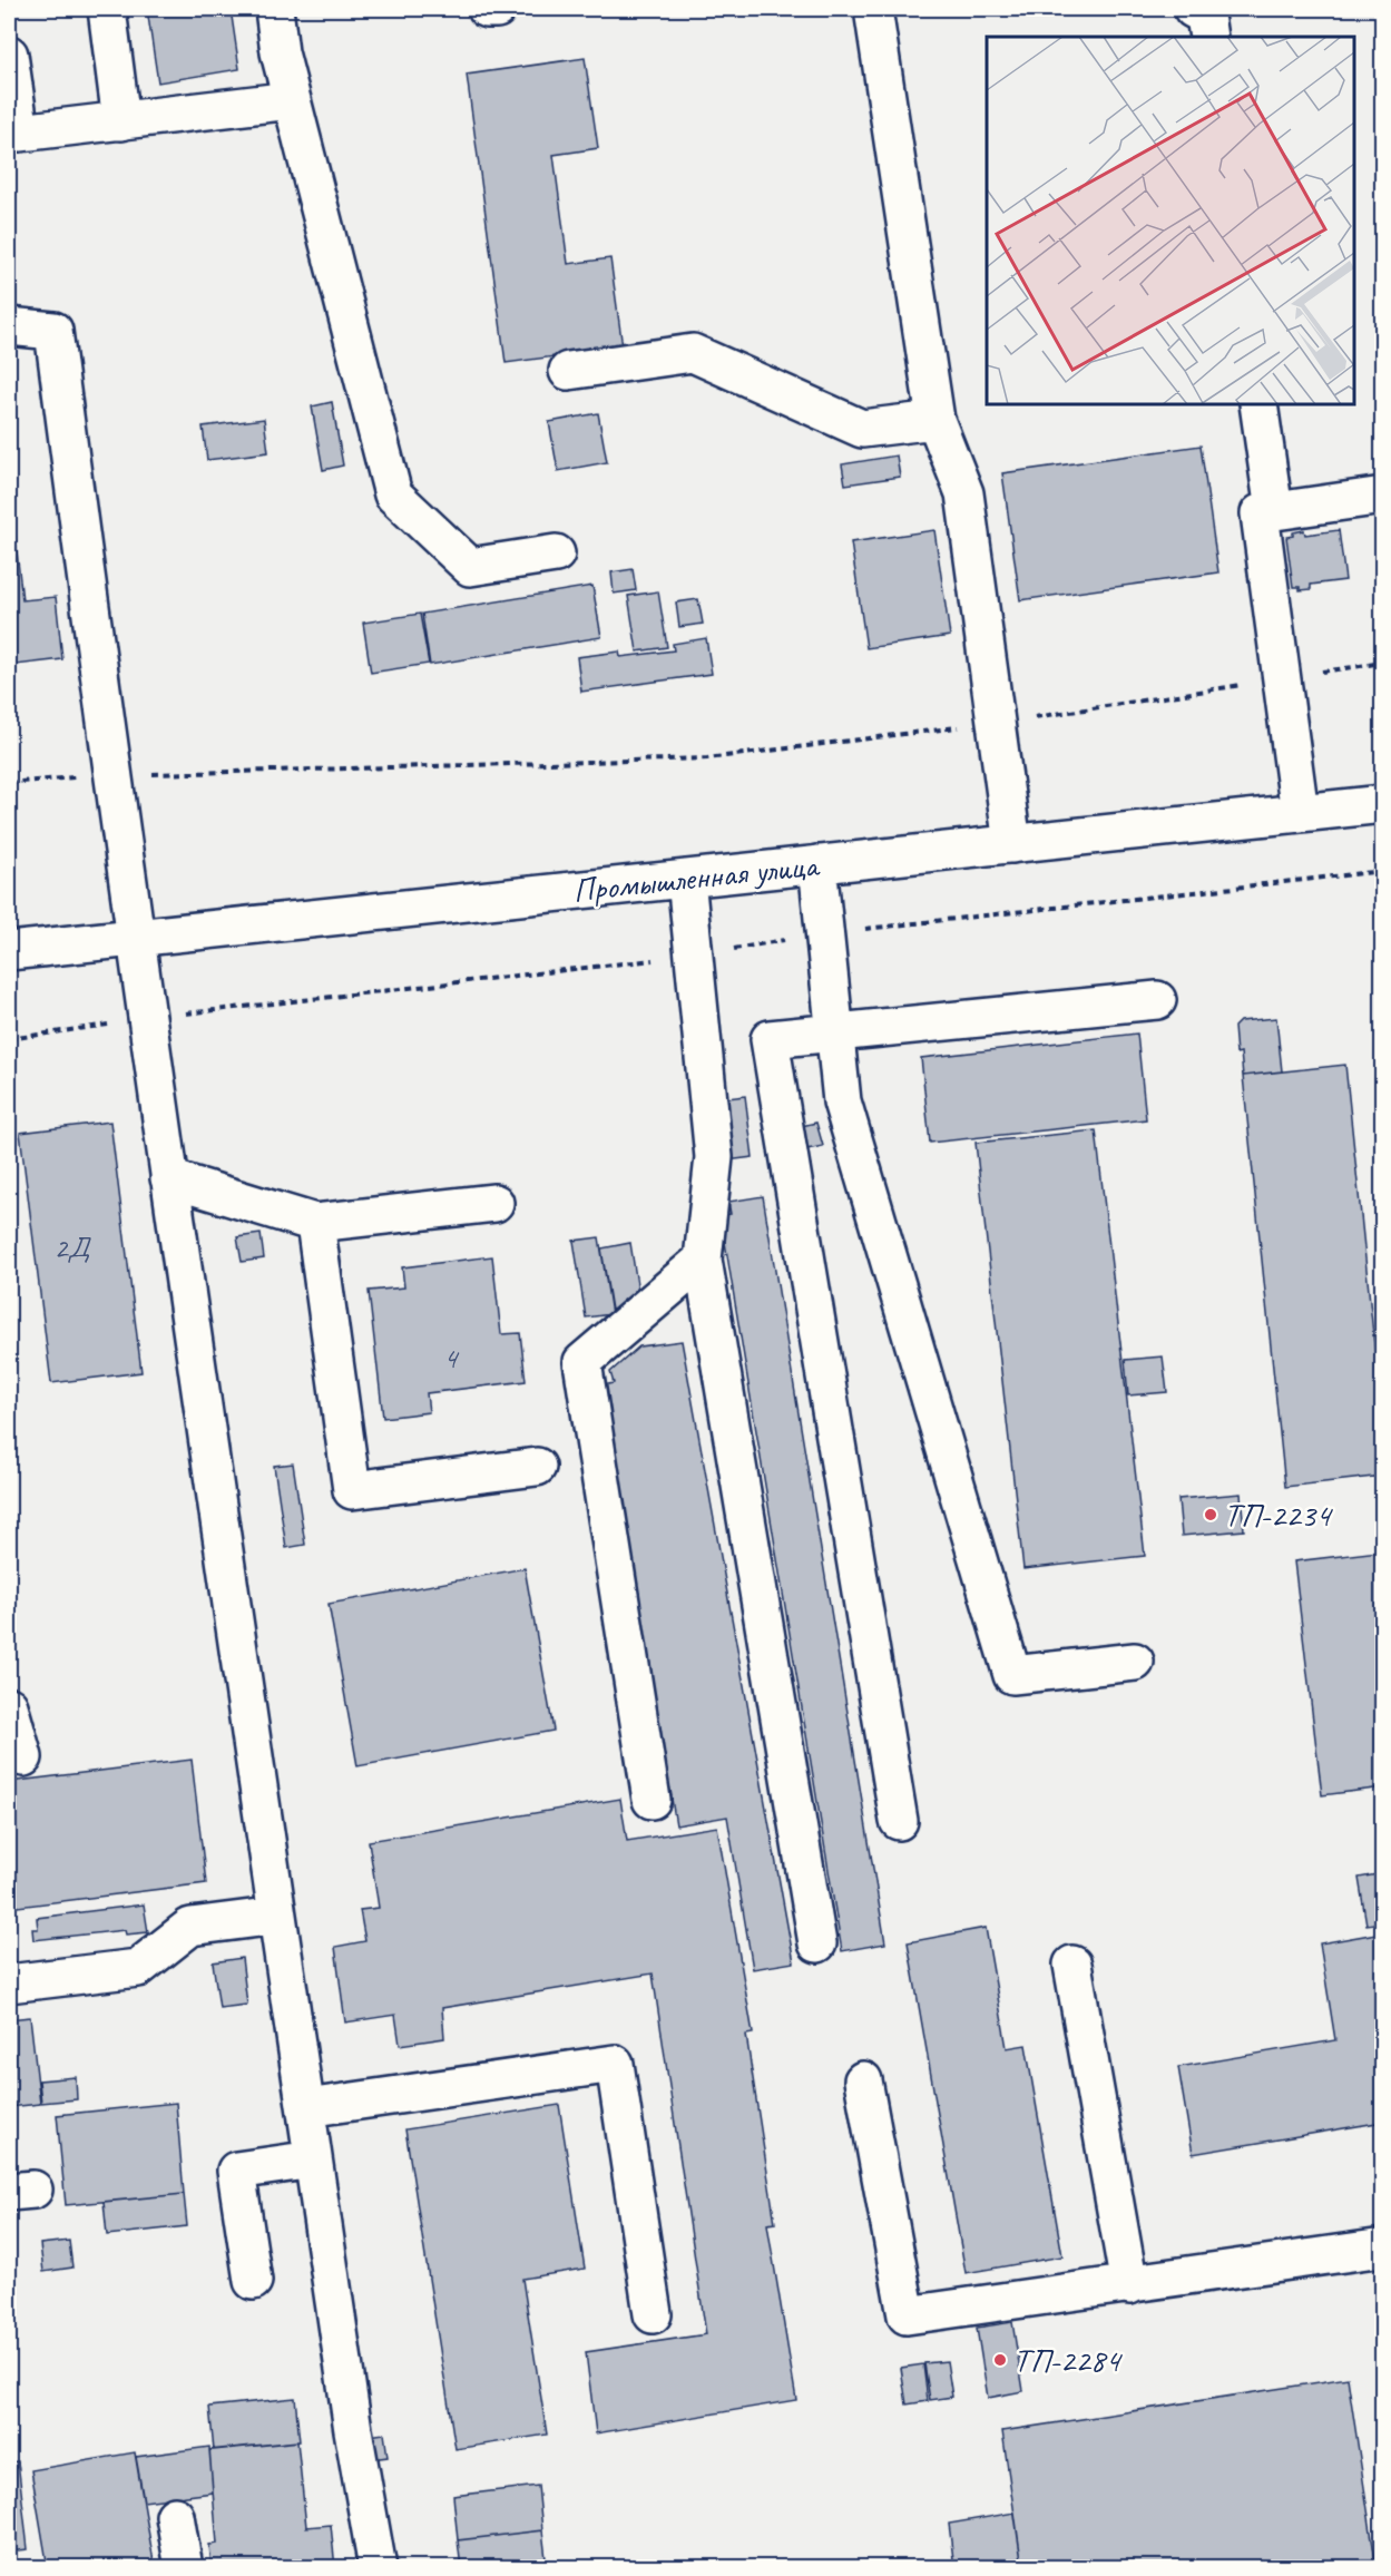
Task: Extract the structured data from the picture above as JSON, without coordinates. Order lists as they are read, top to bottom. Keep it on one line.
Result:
{"streets":{"street":["Промышленная улица"]},"places":["ТП-2234","ТП-2284"],"house_numbers":["2Д","4"]}
